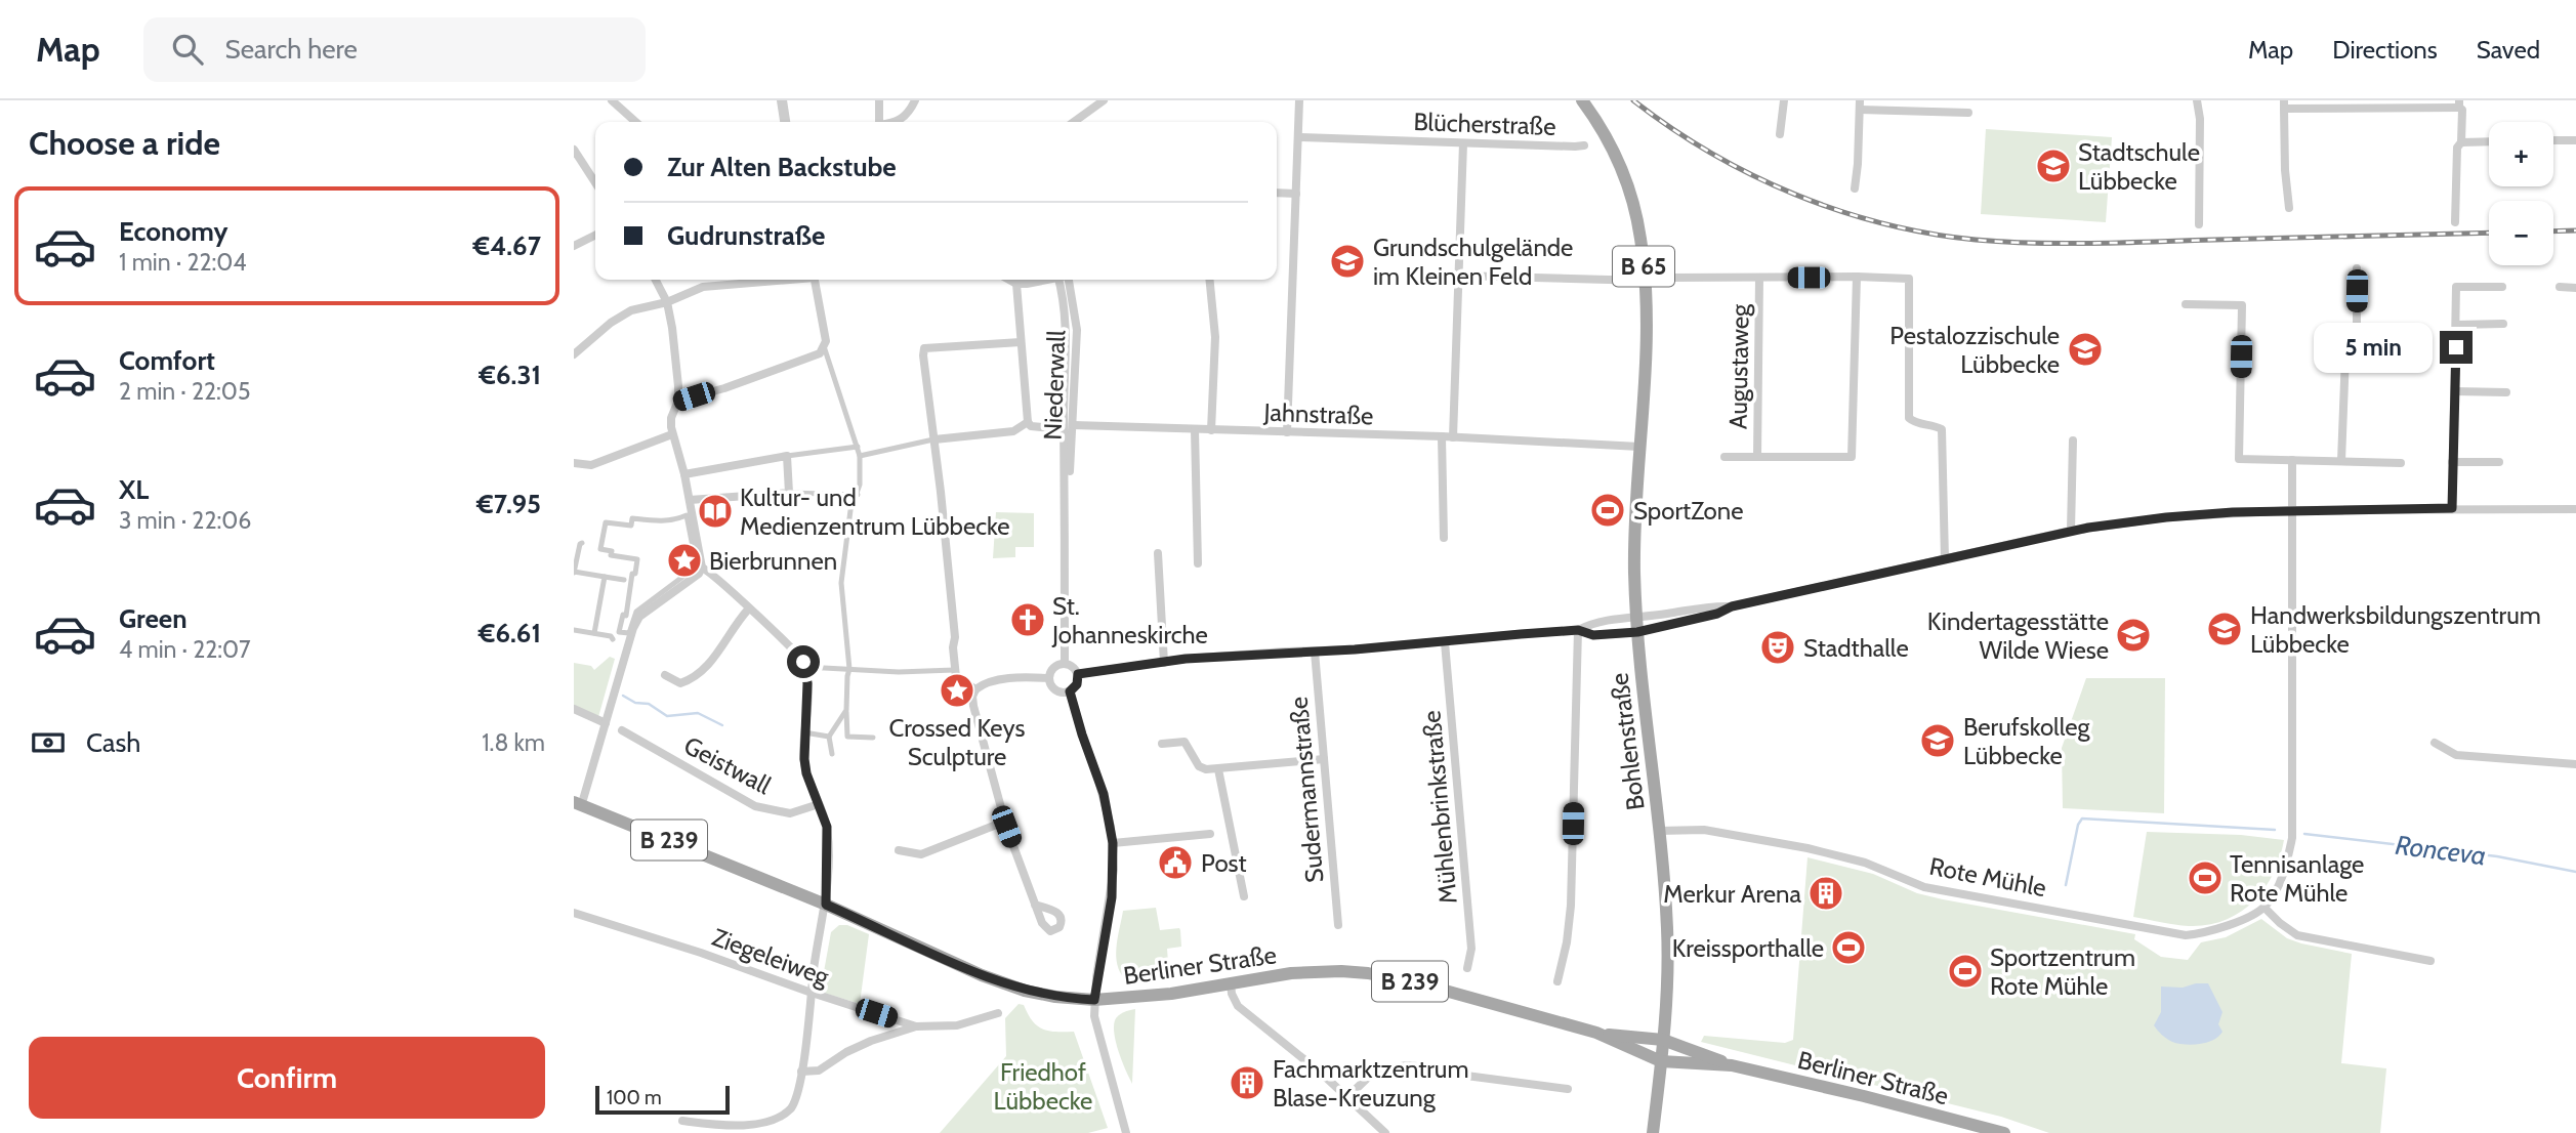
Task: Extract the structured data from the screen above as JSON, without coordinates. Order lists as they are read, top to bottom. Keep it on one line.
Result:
{"streets":{"main road":["B 65","Bohlenstraße","B 239","Berliner Straße"],"street":["Blücherstraße","Augustaweg","Niederwall","Jahnstraße","Geistwall","Sudermannstraße","Mühlenbrinkstraße","Rote Mühle","Ziegeleiweg"]},"crossings":[["Niederwall","Jahnstraße"],["Jahnstraße","Bohlenstraße"],["Bohlenstraße","Rote Mühle"],["Bohlenstraße","Berliner Straße"]],"water":["Ronceva"],"parks":["Friedhof Lübbecke"],"places":{"school or university":["Stadtschule Lübbecke","Grundschulgelände im Kleinen Feld","Pestalozzischule Lübbecke","Handwerksbildungszentrum Lübbecke","Kindertagesstätte Wilde Wiese","Berufskolleg Lübbecke"],"sports":["SportZone","Tennisanlage Rote Mühle","Kreissporthalle","Sportzentrum Rote Mühle"],"library":["Kultur- und Medienzentrum Lübbecke"],"place":["Bierbrunnen","Crossed Keys Sculpture"],"church":["St. Johanneskirche"],"theatre":["Stadthalle"],"public building":["Post"],"building":["Merkur Arena","Fachmarktzentrum Blase-Kreuzung"]},"scale_bar":"100 m","page":{"header":"Map","search":"Search here","nav":["Map","Directions","Saved"],"heading":"Choose a ride","map_buttons":["+","−"],"banner":["Zur Alten Backstube","Gudrunstraße"],"list":[{"name":"Economy","note":"1 min · 22:04","value":"€4.67"},{"name":"Comfort","note":"2 min · 22:05","value":"€6.31"},{"name":"XL","note":"3 min · 22:06","value":"€7.95"},{"name":"Green","note":"4 min · 22:07","value":"€6.61"}],"bubble":"5 min","pay":["Cash","1.8 km"],"buttons":"Confirm","scale":"100 m"}}
